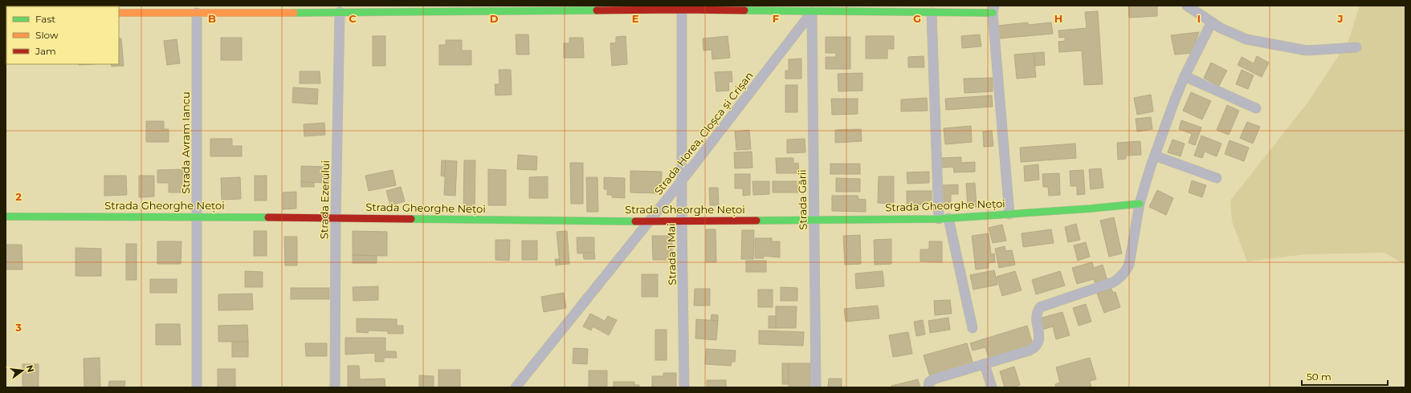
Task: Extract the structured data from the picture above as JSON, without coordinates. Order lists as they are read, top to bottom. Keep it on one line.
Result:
{"streets":{"street":["Strada Horea, Cloșca și Crișan","Strada Avram Iancu","Strada Ezerului","Strada Gării","Strada Gheorghe Nețoi","Strada 1 Mai"]},"crossings":[["Strada Horea, Cloșca și Crișan","Strada Gării"],["Strada Horea, Cloșca și Crișan","Strada Gheorghe Nețoi"],["Strada Horea, Cloșca și Crișan","Strada 1 Mai"],["Strada Avram Iancu","Strada Gheorghe Nețoi"],["Strada Ezerului","Strada Gheorghe Nețoi"],["Strada Gării","Strada Gheorghe Nețoi"],["Strada Gheorghe Nețoi","Strada 1 Mai"]],"legend":["Fast","Slow","Jam"],"scale_bar":"50 m","north":"right","grid":{"columns":["B","C","D","E","F","G","H","I","J"],"rows":["2","3"]}}
